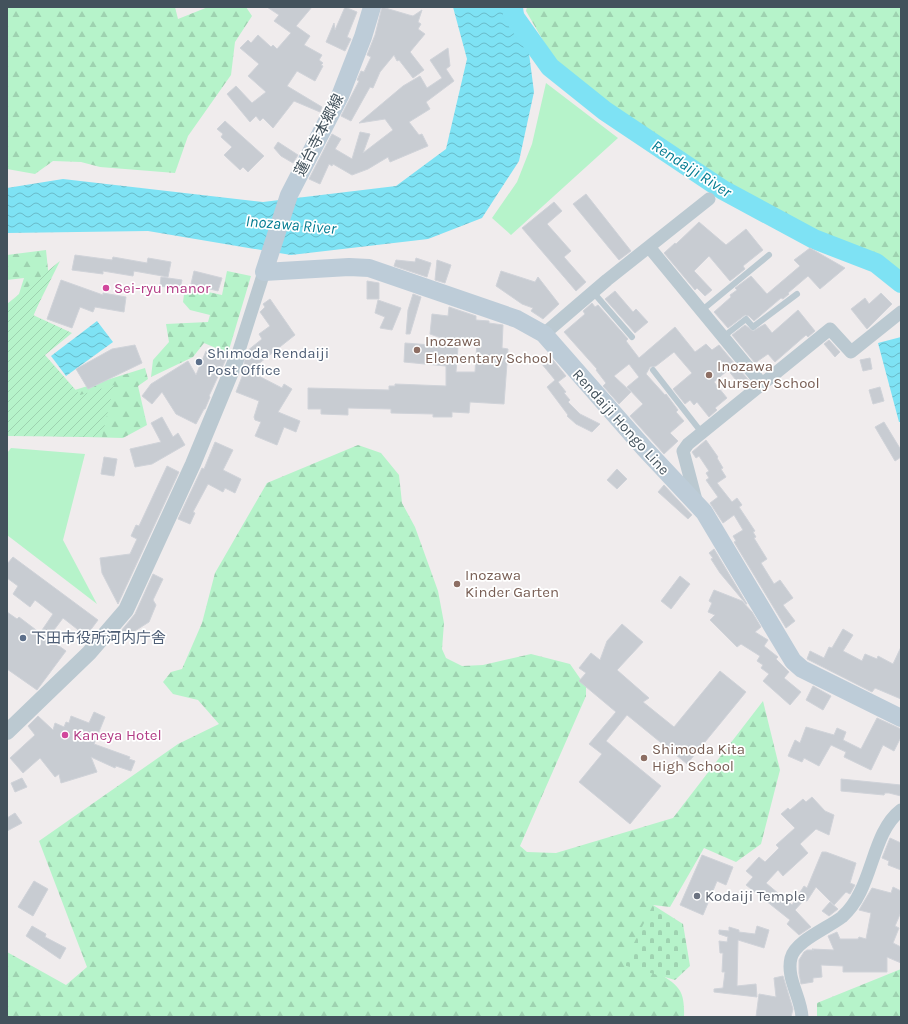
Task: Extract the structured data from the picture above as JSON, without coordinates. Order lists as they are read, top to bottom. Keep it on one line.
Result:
{"streets":{"main road":["蓮台寺本郷線","Rendaiji Hongo Line"]},"crossings":[["蓮台寺本郷線","Rendaiji Hongo Line"]],"water":["Rendaiji River","Inozawa River"],"places":["Sei-ryu manor","Inozawa Elementary School","Shimoda Rendaiji Post Office","Inozawa Nursery School","Inozawa Kinder Garten","下田市役所河内庁舎","Kaneya Hotel","Shimoda Kita High School","Kodaiji Temple"]}
